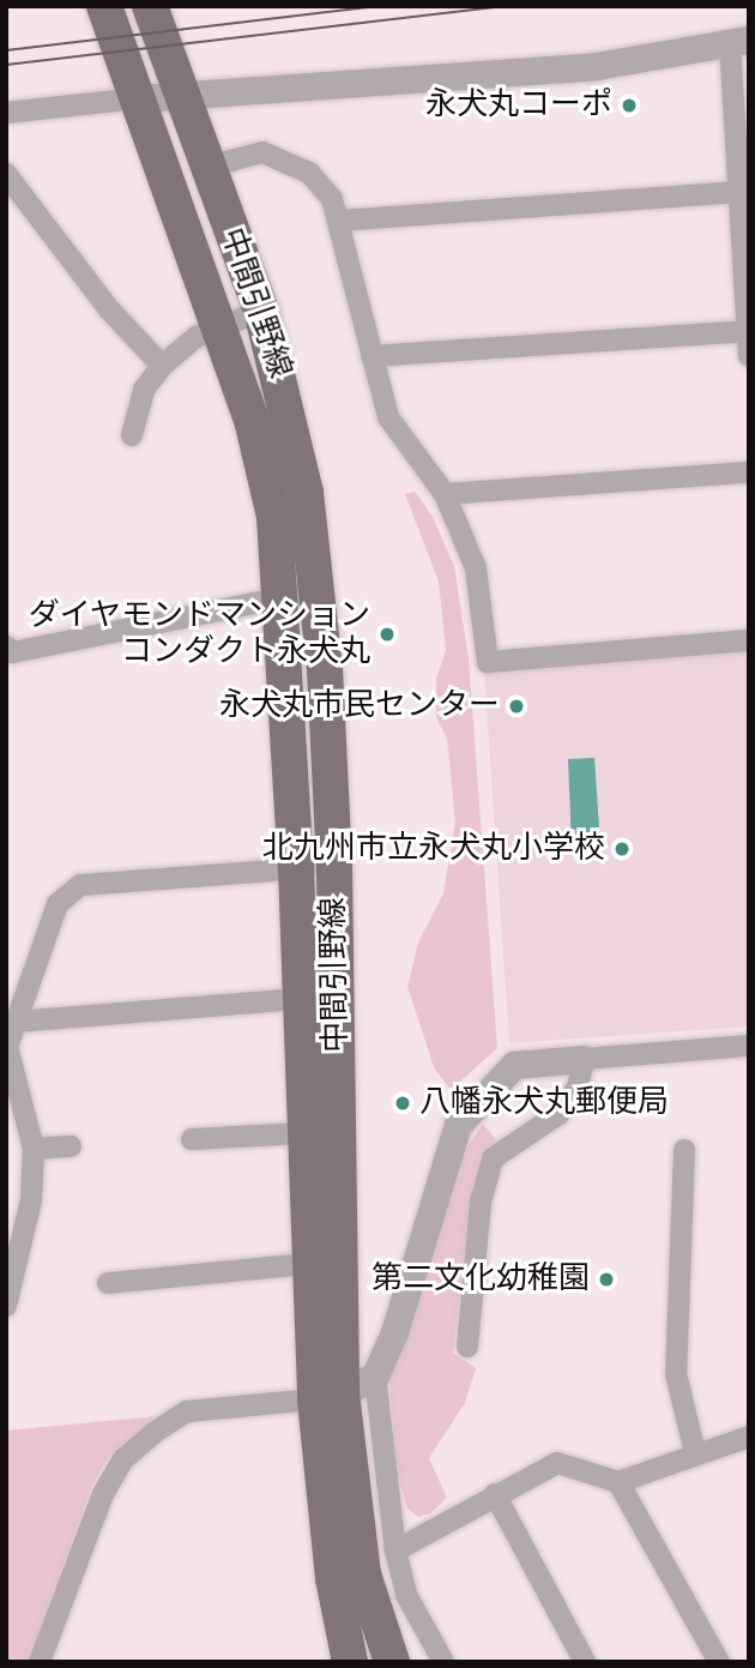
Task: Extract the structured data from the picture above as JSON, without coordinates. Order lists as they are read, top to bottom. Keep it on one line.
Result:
{"streets":{"main road":["中間引野線"]},"places":["永犬丸コーポ","ダイヤモンドマンション コンダクト永犬丸","永犬丸市民センター","北九州市立永犬丸小学校","八幡永犬丸郵便局","第二文化幼稚園"]}
